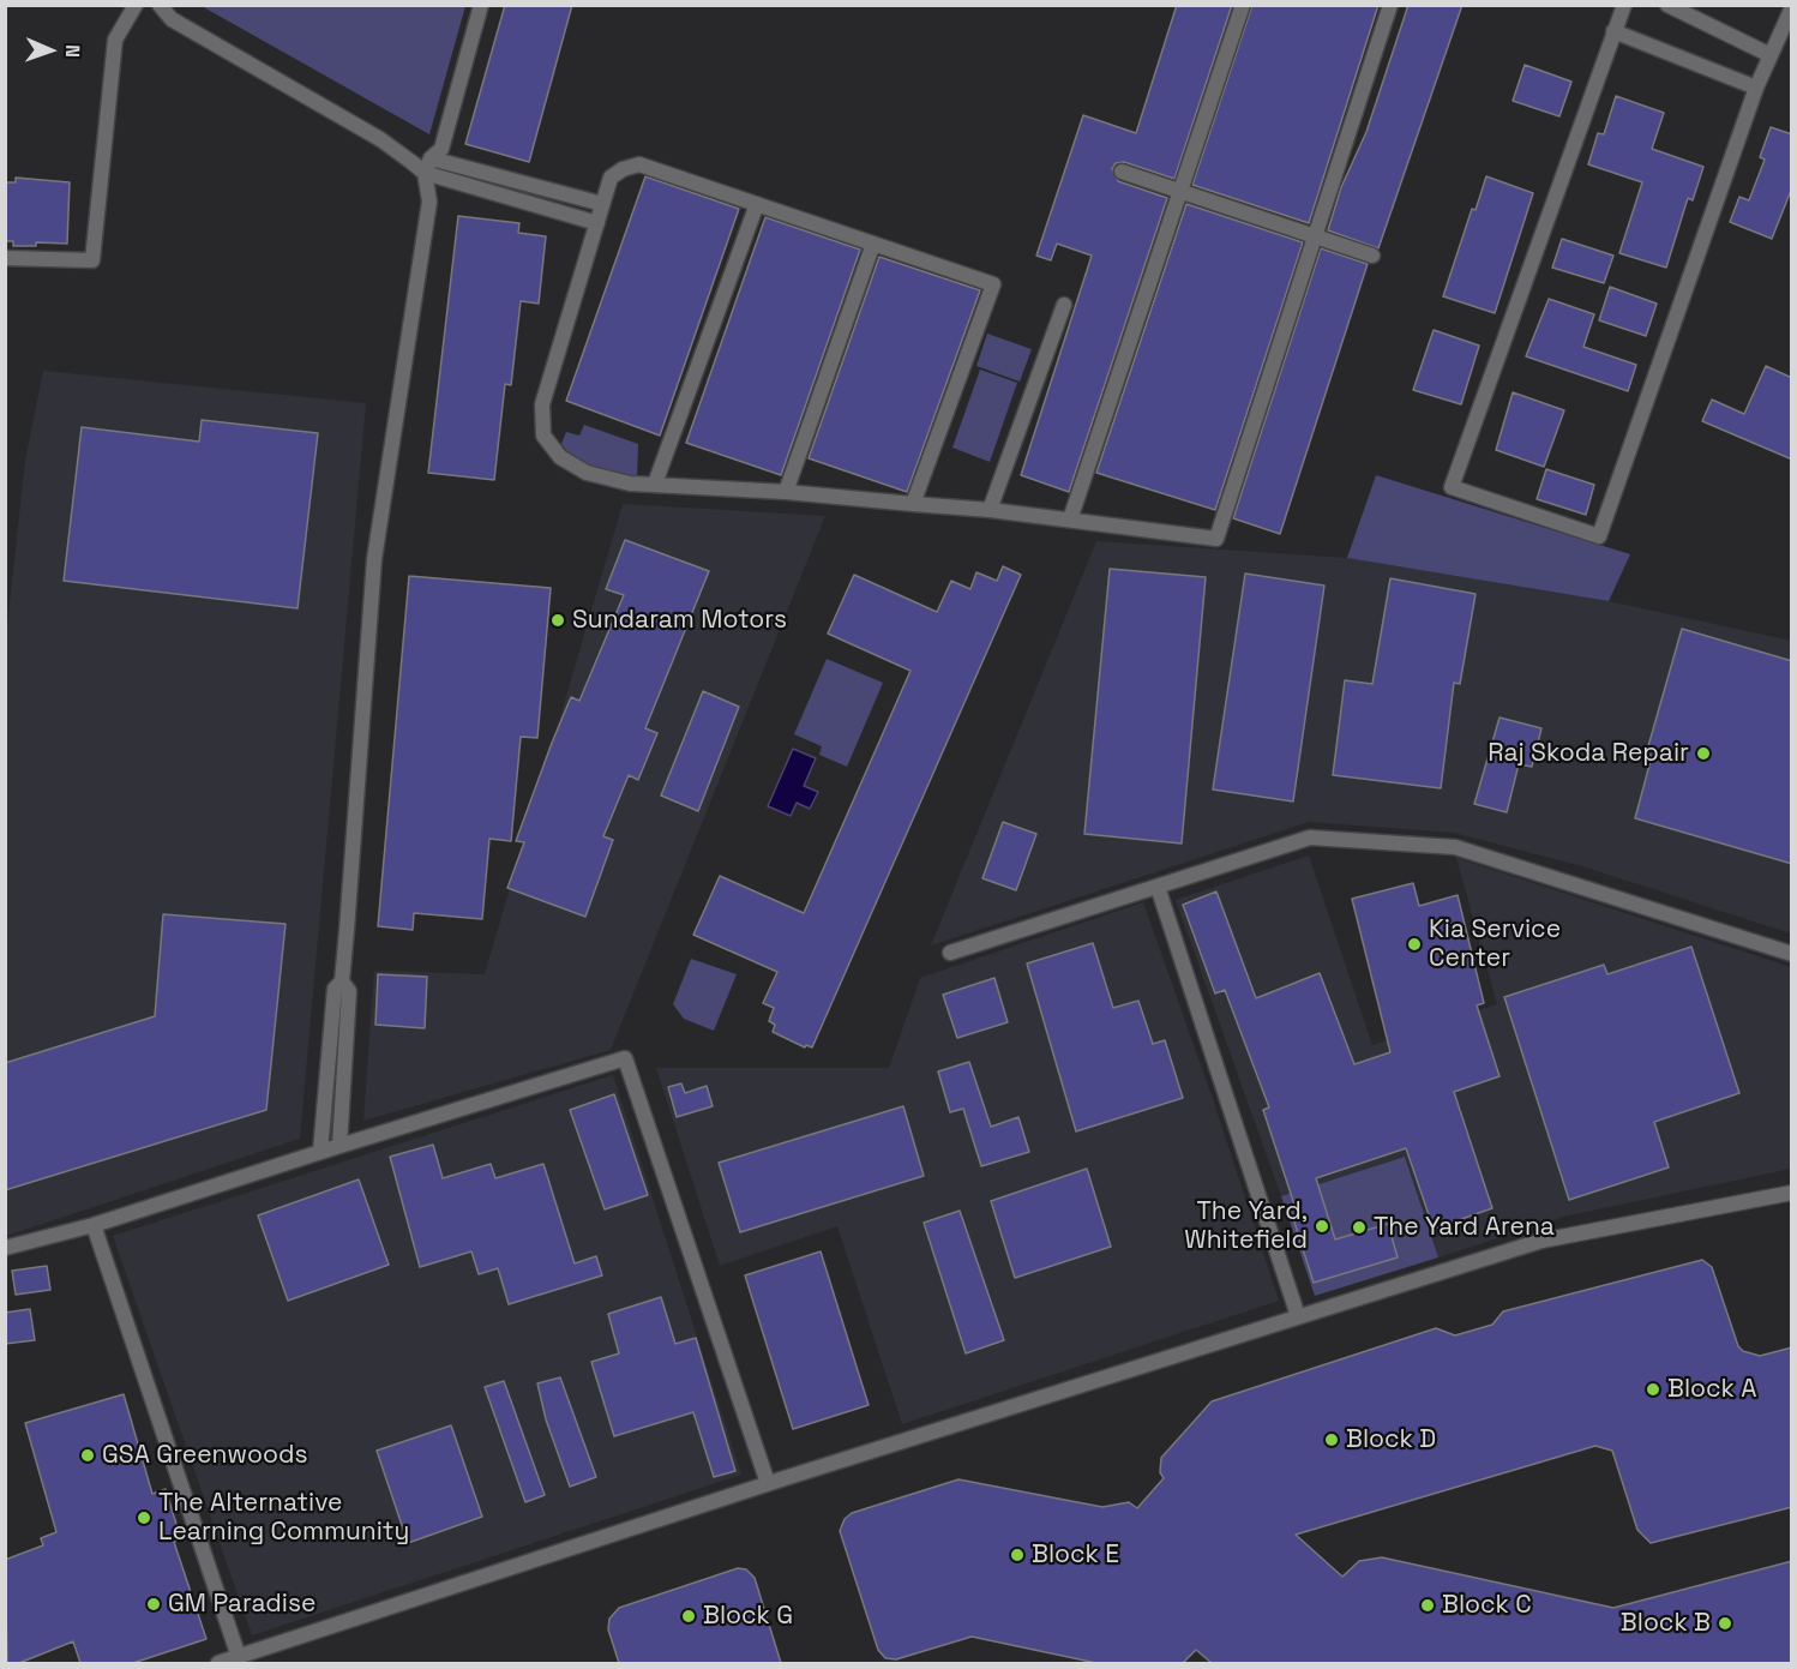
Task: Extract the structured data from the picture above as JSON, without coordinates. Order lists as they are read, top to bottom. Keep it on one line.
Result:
{"places":["Sundaram Motors","Raj Skoda Repair","Kia Service Center","The Yard, Whitefield","The Yard Arena","Block A","Block D","GSA Greenwoods","The Alternative Learning Community","Block E","GM Paradise","Block C","Block G","Block B"],"north":"right"}
